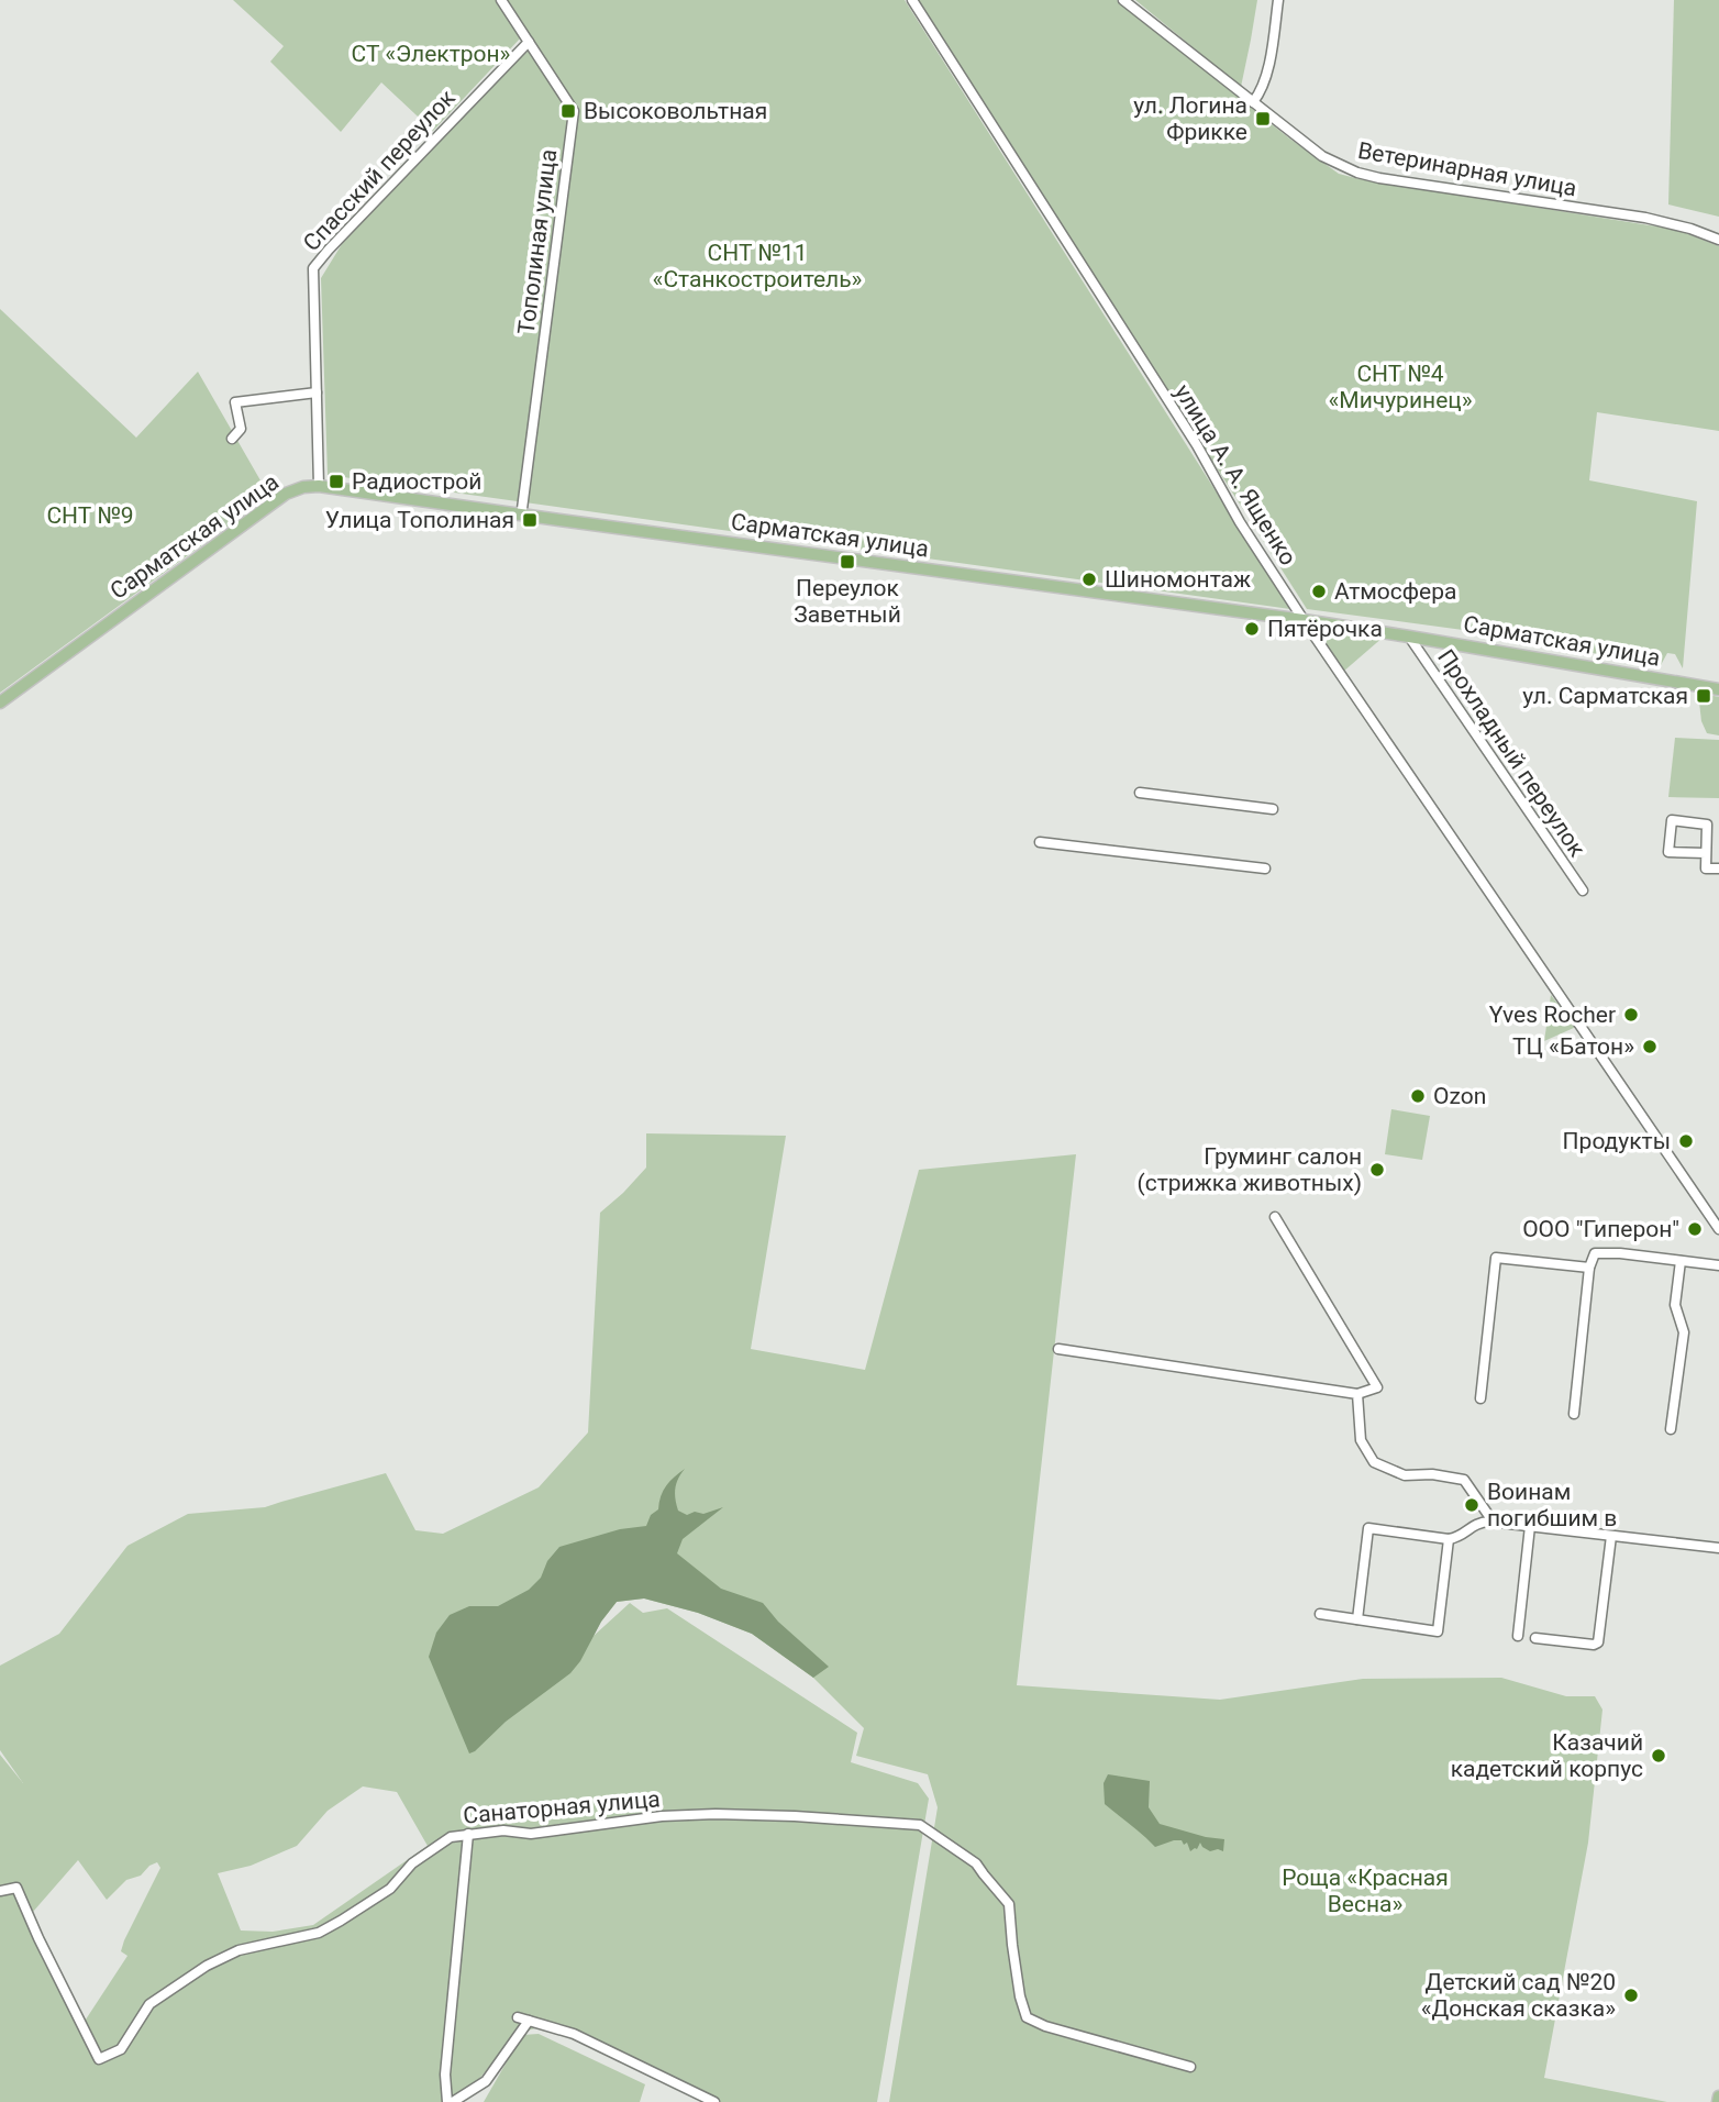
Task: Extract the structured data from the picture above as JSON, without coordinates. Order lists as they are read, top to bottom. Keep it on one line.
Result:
{"streets":{"main road":["Сарматская улица"],"street":["Ветеринарная улица","Спасский переулок","Тополиная улица","улица А. А. Ященко","Прохладный переулок","Санаторная улица"]},"crossings":[["Спасский переулок","Тополиная улица"],["Спасский переулок","Сарматская улица"],["улица А. А. Ященко","Сарматская улица"],["Сарматская улица","Прохладный переулок"]],"parks":["СТ «Электрон»","СНТ №11 «Станкостроитель»","СНТ №4 «Мичуринец»","СНТ №9","Роща «Красная Весна»"],"places":{"transit":["Высоковольтная","ул. Логина Фрикке","Радиострой","Улица Тополиная","Переулок Заветный","ул. Сарматская"],"other":["Шиномонтаж","Атмосфера","Пятёрочка","Yves Rocher","ТЦ «Батон»","Ozon","Продукты","Груминг салон (стрижка животных)","ООО \"Гиперон\"","Воинам погибшим в","Казачий кадетский корпус","Детский сад №20 «Донская сказка»"]}}
